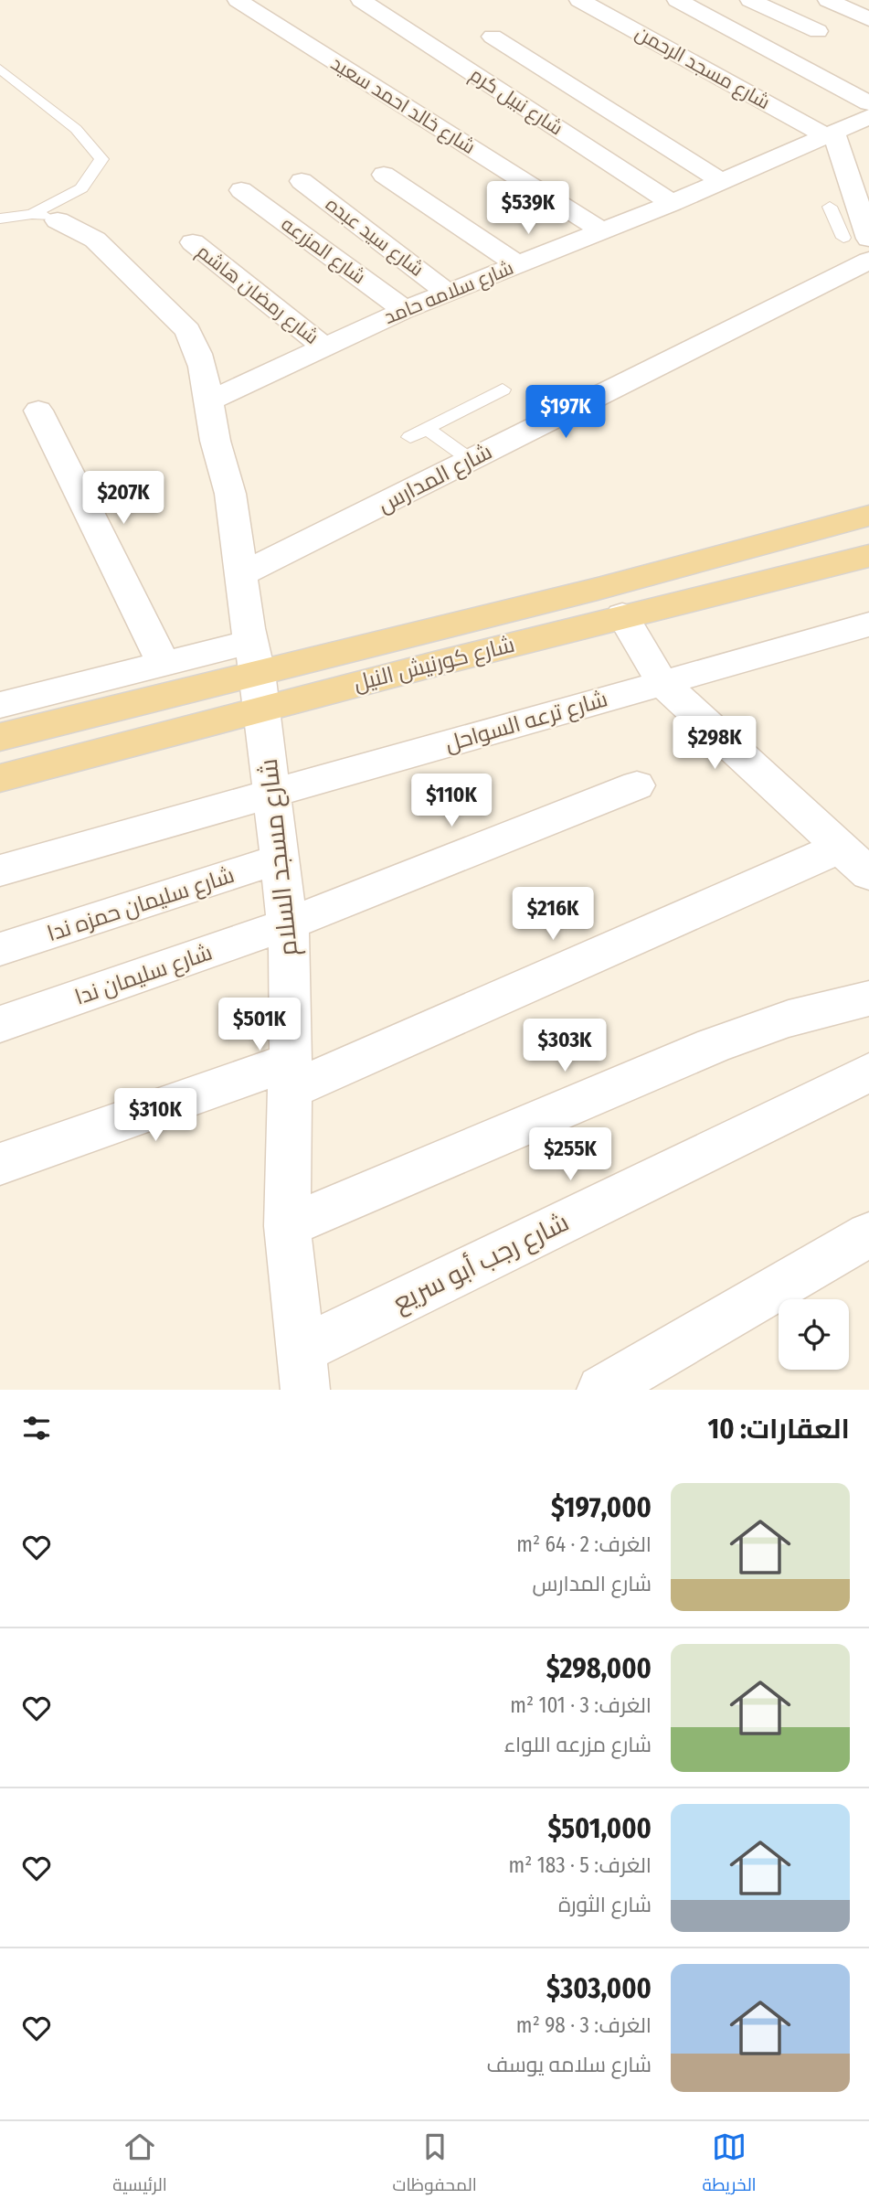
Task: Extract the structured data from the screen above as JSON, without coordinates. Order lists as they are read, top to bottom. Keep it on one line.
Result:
{"streets":{"main road":["شارع كورنيش النيل"],"street":["شارع مسجد الرحمن","شارع نبيل كرم","شارع خالد احمد سعيد","شارع سيد عبده","شارع المزرعه","شارع سلامه حامد","شارع رمضان هاشم","شارع المدارس","شارع ترعه السواحل","شارع مسجد السلام","شارع سليمان حمزه ندا","شارع سليمان ندا","شارع رجب أبو سريع"]},"crossings":[["شارع مسجد الرحمن","شارع سلامه حامد"],["شارع نبيل كرم","شارع سلامه حامد"],["شارع خالد احمد سعيد","شارع سلامه حامد"],["شارع سيد عبده","شارع سلامه حامد"],["شارع المزرعه","شارع سلامه حامد"],["شارع سلامه حامد","شارع رمضان هاشم"],["شارع سلامه حامد","شارع مسجد السلام"],["شارع المدارس","شارع مسجد السلام"],["شارع كورنيش النيل","شارع مسجد السلام"],["شارع ترعه السواحل","شارع مسجد السلام"],["شارع مسجد السلام","شارع سليمان حمزه ندا"],["شارع مسجد السلام","شارع سليمان ندا"],["شارع مسجد السلام","شارع رجب أبو سريع"]],"page":{"price":["$539K","$197K","$207K","$298K","$110K","$216K","$501K","$303K","$310K","$255K"],"heading":"العقارات: 10","list":[{"name":"$197,000","note":"الغرف: 2 · 64 m² · شارع المدارس"},{"name":"$298,000","note":"الغرف: 3 · 101 m² · شارع مزرعه اللواء"},{"name":"$501,000","note":"الغرف: 5 · 183 m² · شارع الثورة"},{"name":"$303,000","note":"الغرف: 3 · 98 m² · شارع سلامه يوسف"}],"tabs":["الخريطة","المحفوظات","الرئيسية"]}}
